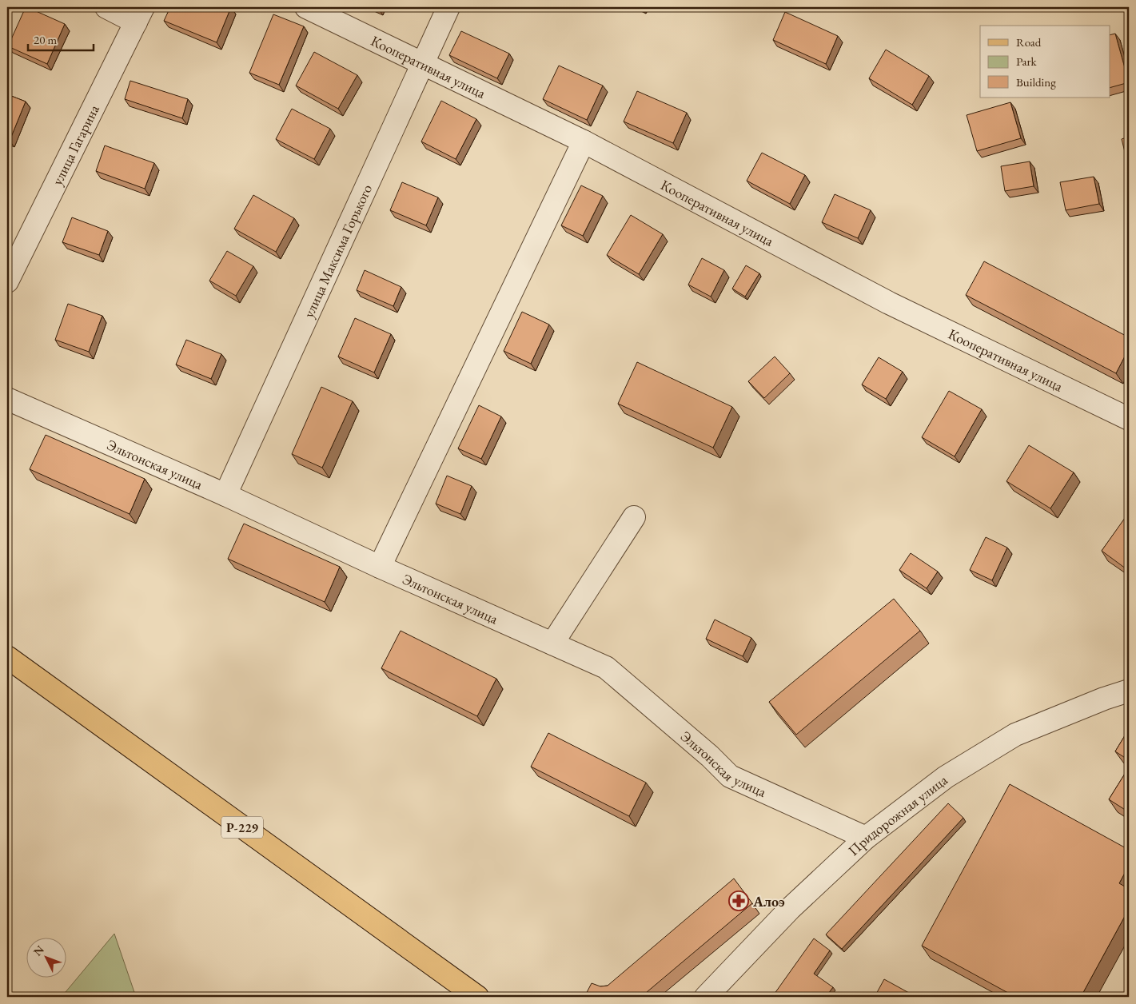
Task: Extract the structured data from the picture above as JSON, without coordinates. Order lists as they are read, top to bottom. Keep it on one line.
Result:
{"streets":{"main road":["Р-229"],"street":["Кооперативная улица","улица Гагарина","улица Максима Горького","Эльтонская улица","Придорожная улица"]},"crossings":[["Кооперативная улица","улица Максима Горького"],["улица Максима Горького","Эльтонская улица"],["Эльтонская улица","Придорожная улица"]],"places":{"pharmacy":["Алоэ"]},"legend":["Road","Park","Building"],"scale_bar":"20 m","north":"top left"}
